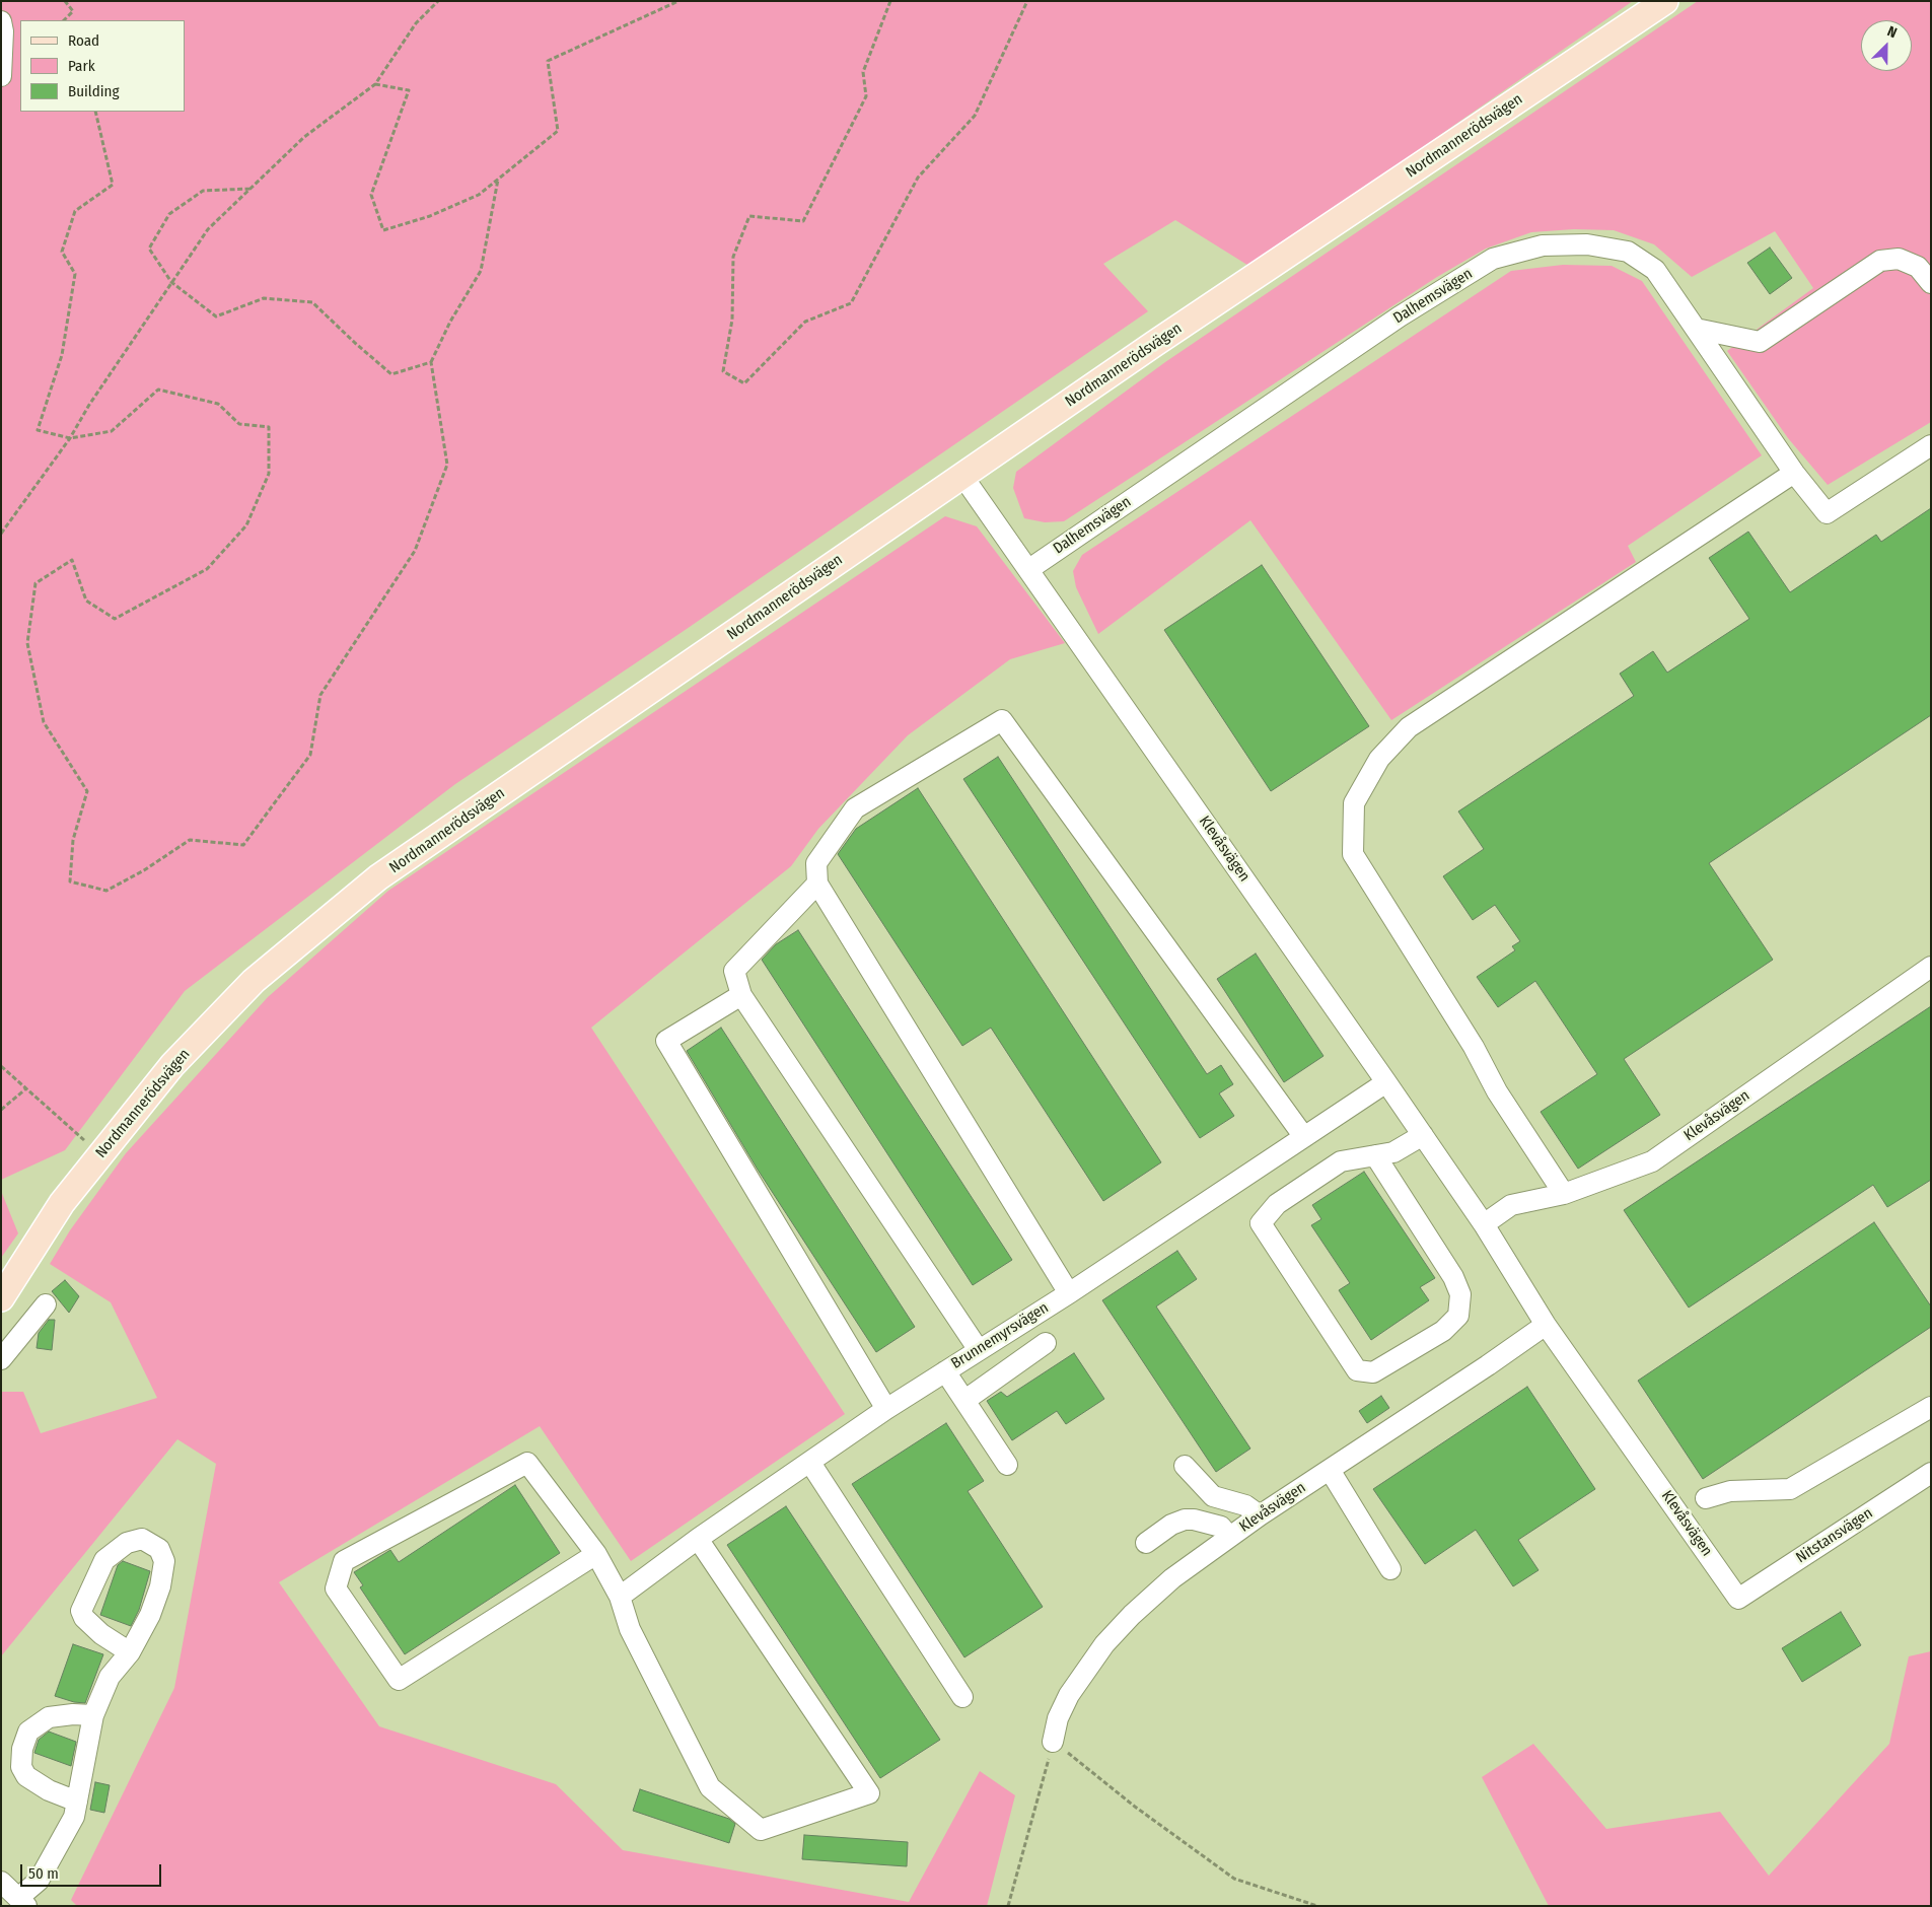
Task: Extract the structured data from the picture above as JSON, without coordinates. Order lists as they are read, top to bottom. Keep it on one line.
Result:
{"streets":{"main road":["Nordmannerödsvägen"],"street":["Dalhemsvägen","Klevåsvägen","Brunnemyrsvägen","Nitstansvägen"]},"crossings":[["Nordmannerödsvägen","Klevåsvägen"],["Dalhemsvägen","Klevåsvägen"],["Klevåsvägen","Brunnemyrsvägen"],["Klevåsvägen","Nitstansvägen"]],"legend":["Road","Park","Building"],"scale_bar":"50 m","north":"top right"}
